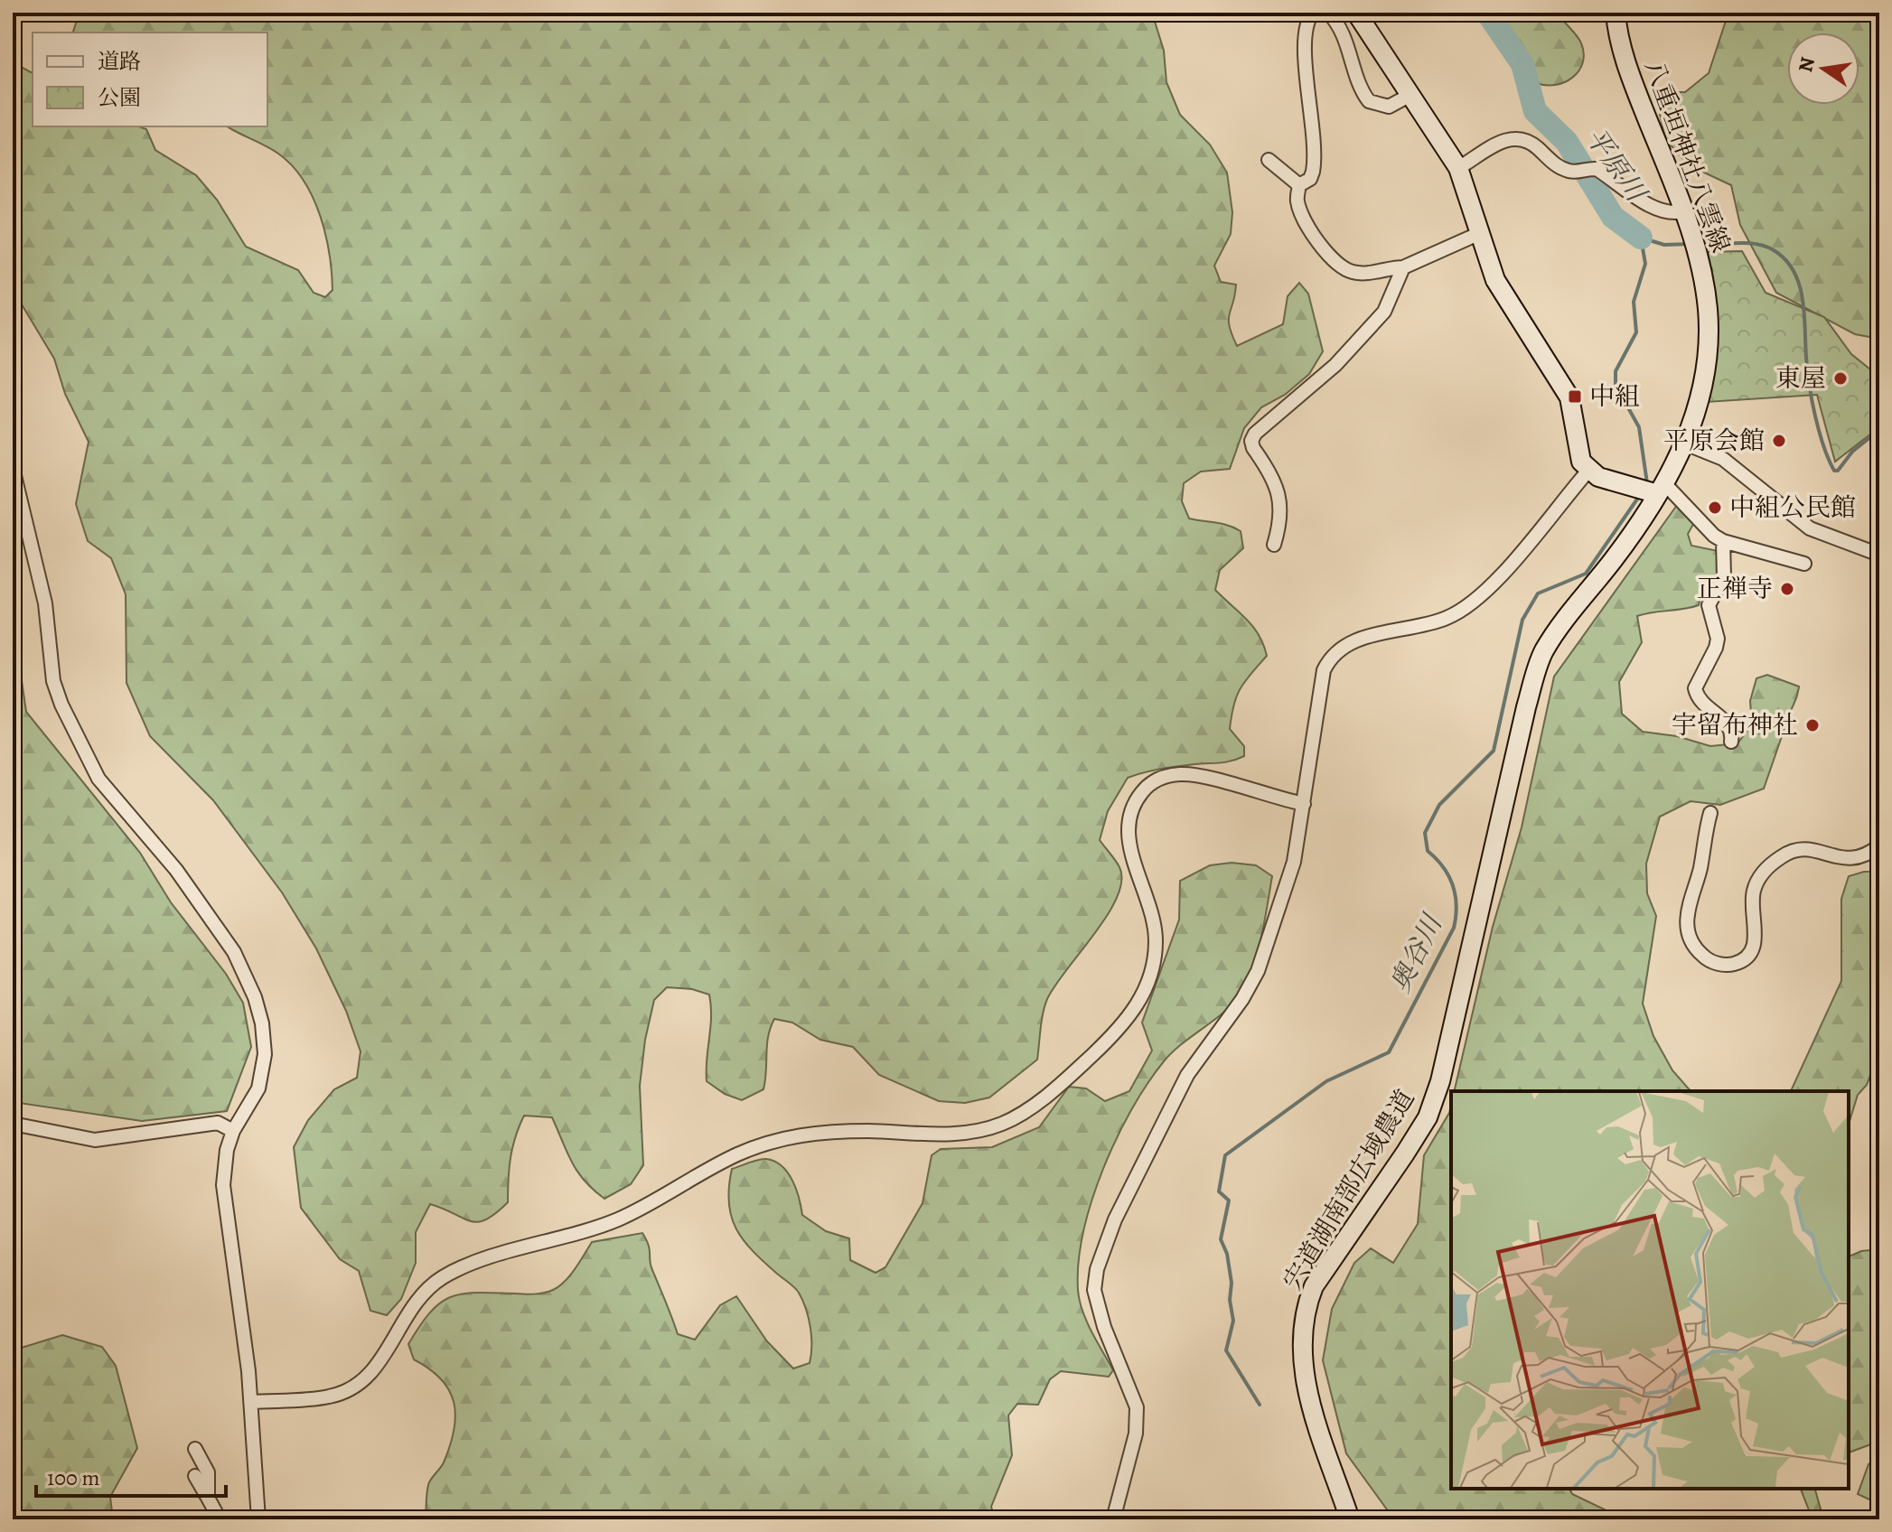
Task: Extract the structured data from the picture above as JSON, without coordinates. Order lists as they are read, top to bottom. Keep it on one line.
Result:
{"streets":{"street":["八重垣神社八雲線","宍道湖南部広域農道"]},"crossings":[["八重垣神社八雲線","宍道湖南部広域農道"]],"water":["平原川","奥谷川"],"places":{"other":["東屋","平原会館","中組公民館","正禅寺","宇留布神社"],"transit":["中組"]},"legend":["道路","公園"],"scale_bar":"100 m","north":"left"}
